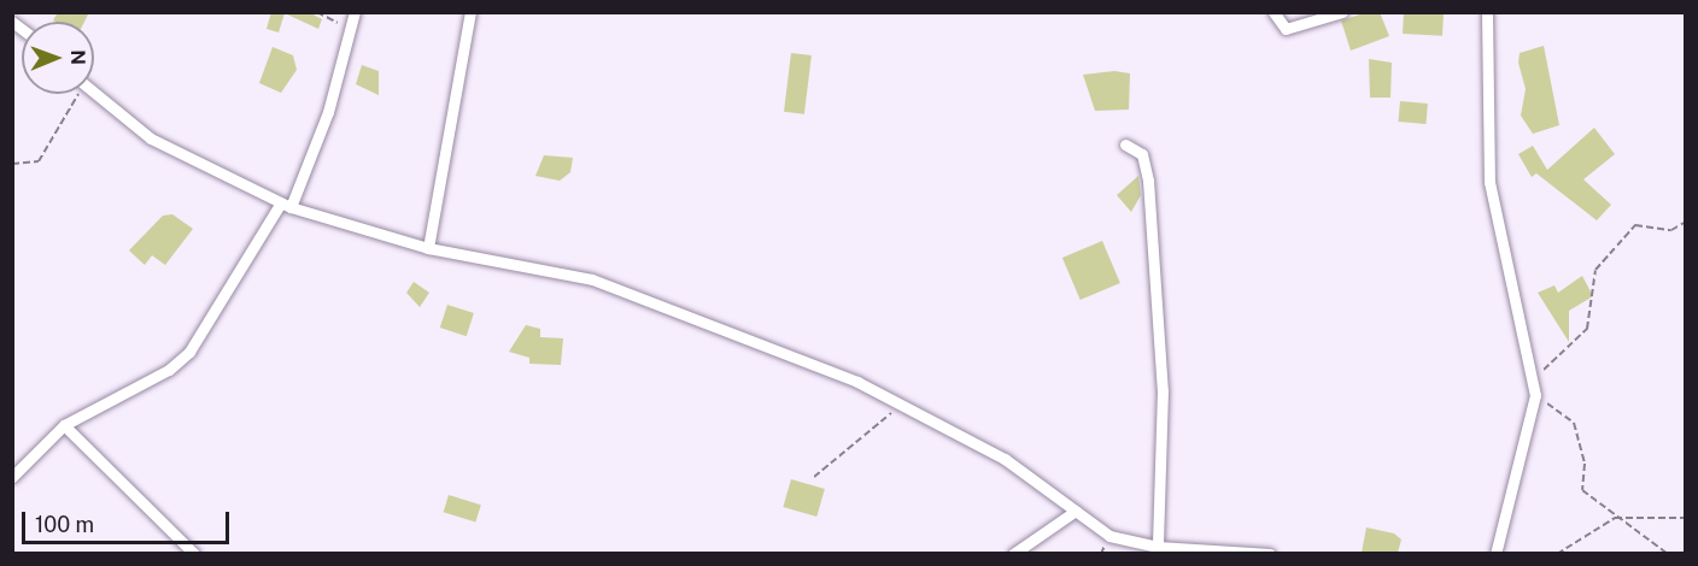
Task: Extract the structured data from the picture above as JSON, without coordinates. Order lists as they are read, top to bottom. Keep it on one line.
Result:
{"scale_bar":"100 m","north":"right"}
